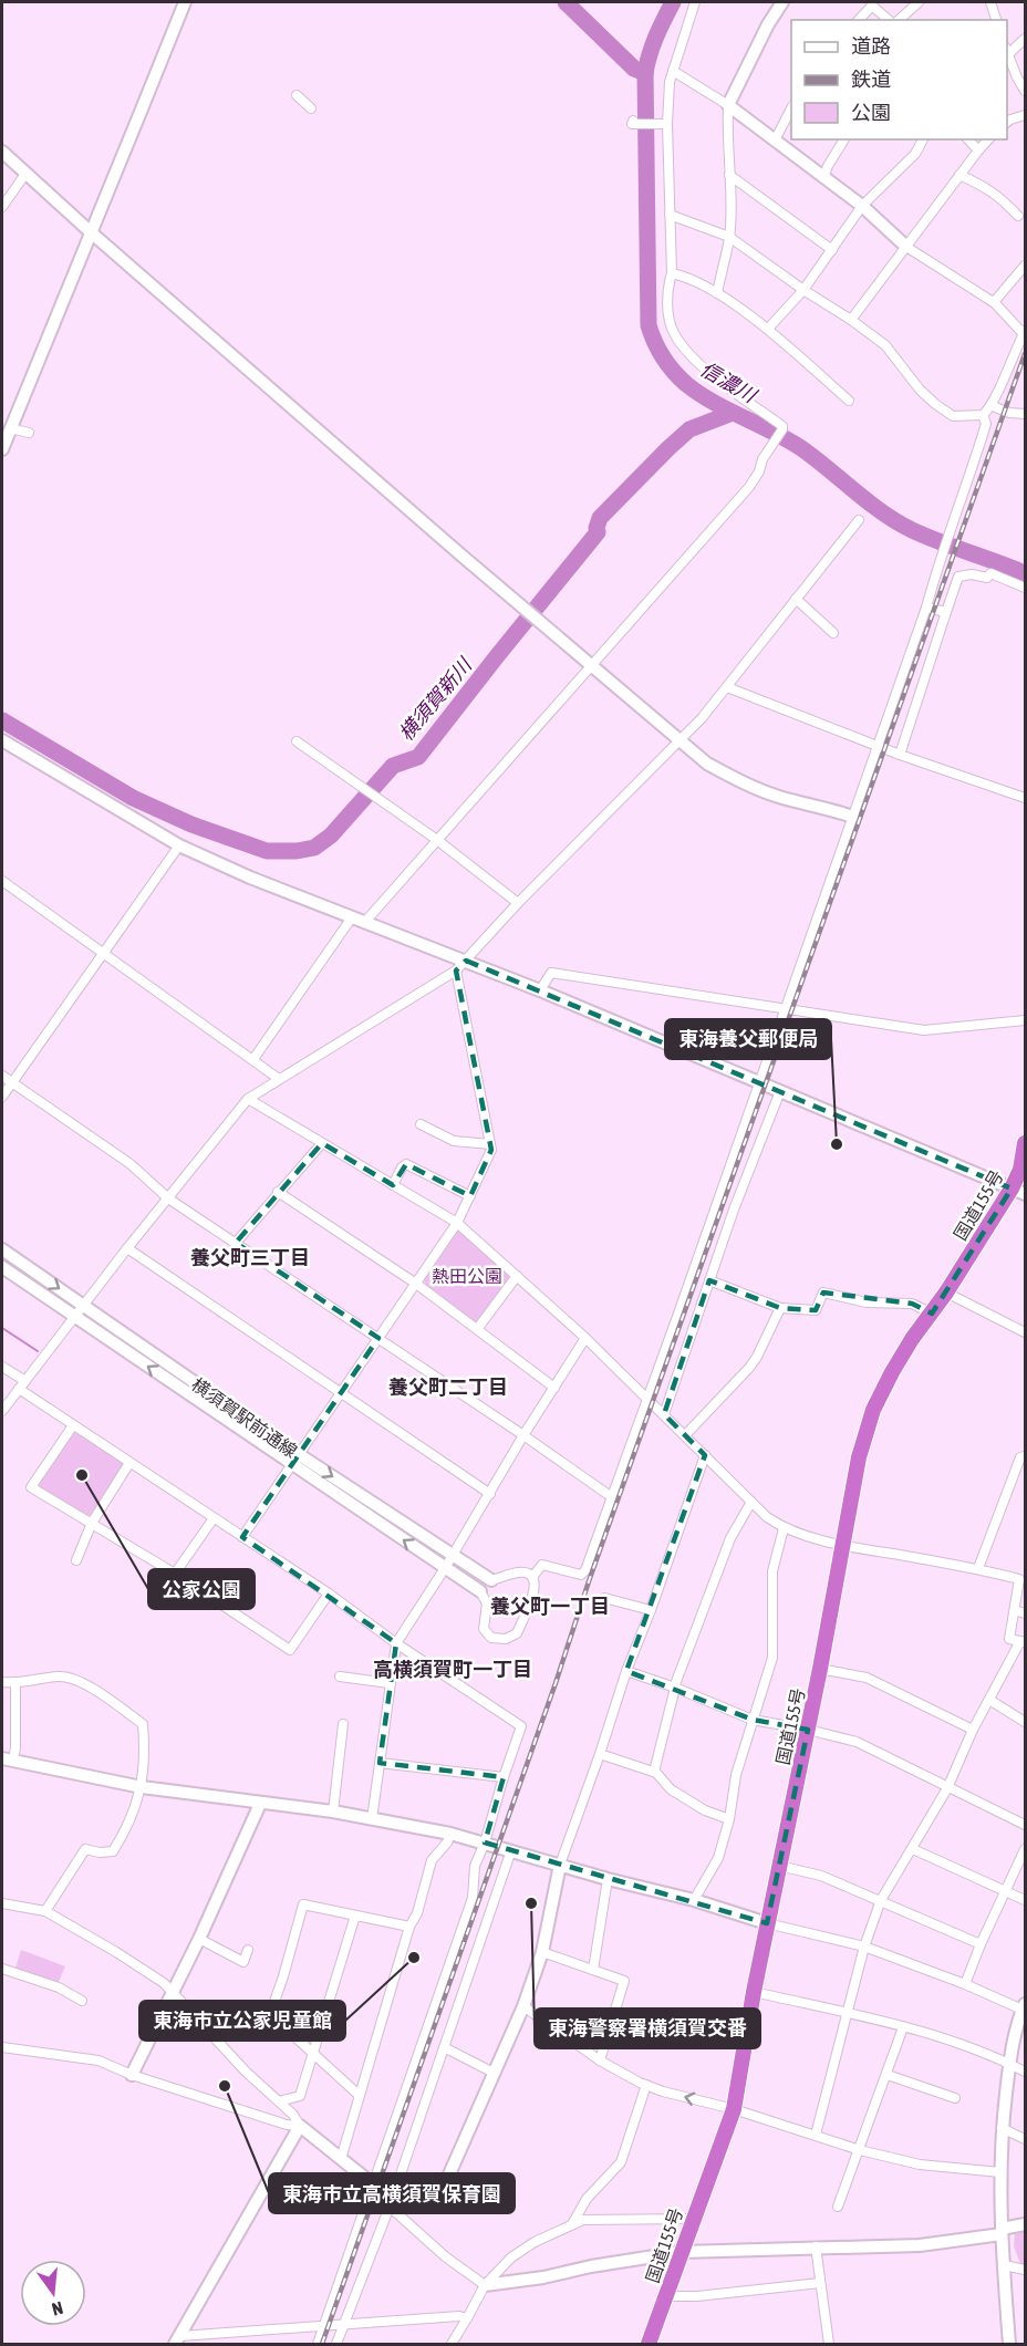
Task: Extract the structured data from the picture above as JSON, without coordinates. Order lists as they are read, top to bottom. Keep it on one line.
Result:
{"streets":{"highway":["国道155号"],"street":["横須賀駅前通線"]},"districts":["養父町三丁目","養父町二丁目","養父町一丁目","高横須賀町一丁目"],"water":["信濃川","横須賀新川"],"parks":["熱田公園"],"places":["東海養父郵便局","公家公園","東海警察署横須賀交番","東海市立公家児童館","東海市立高横須賀保育園"],"legend":["道路","鉄道","公園"],"north":"bottom"}
